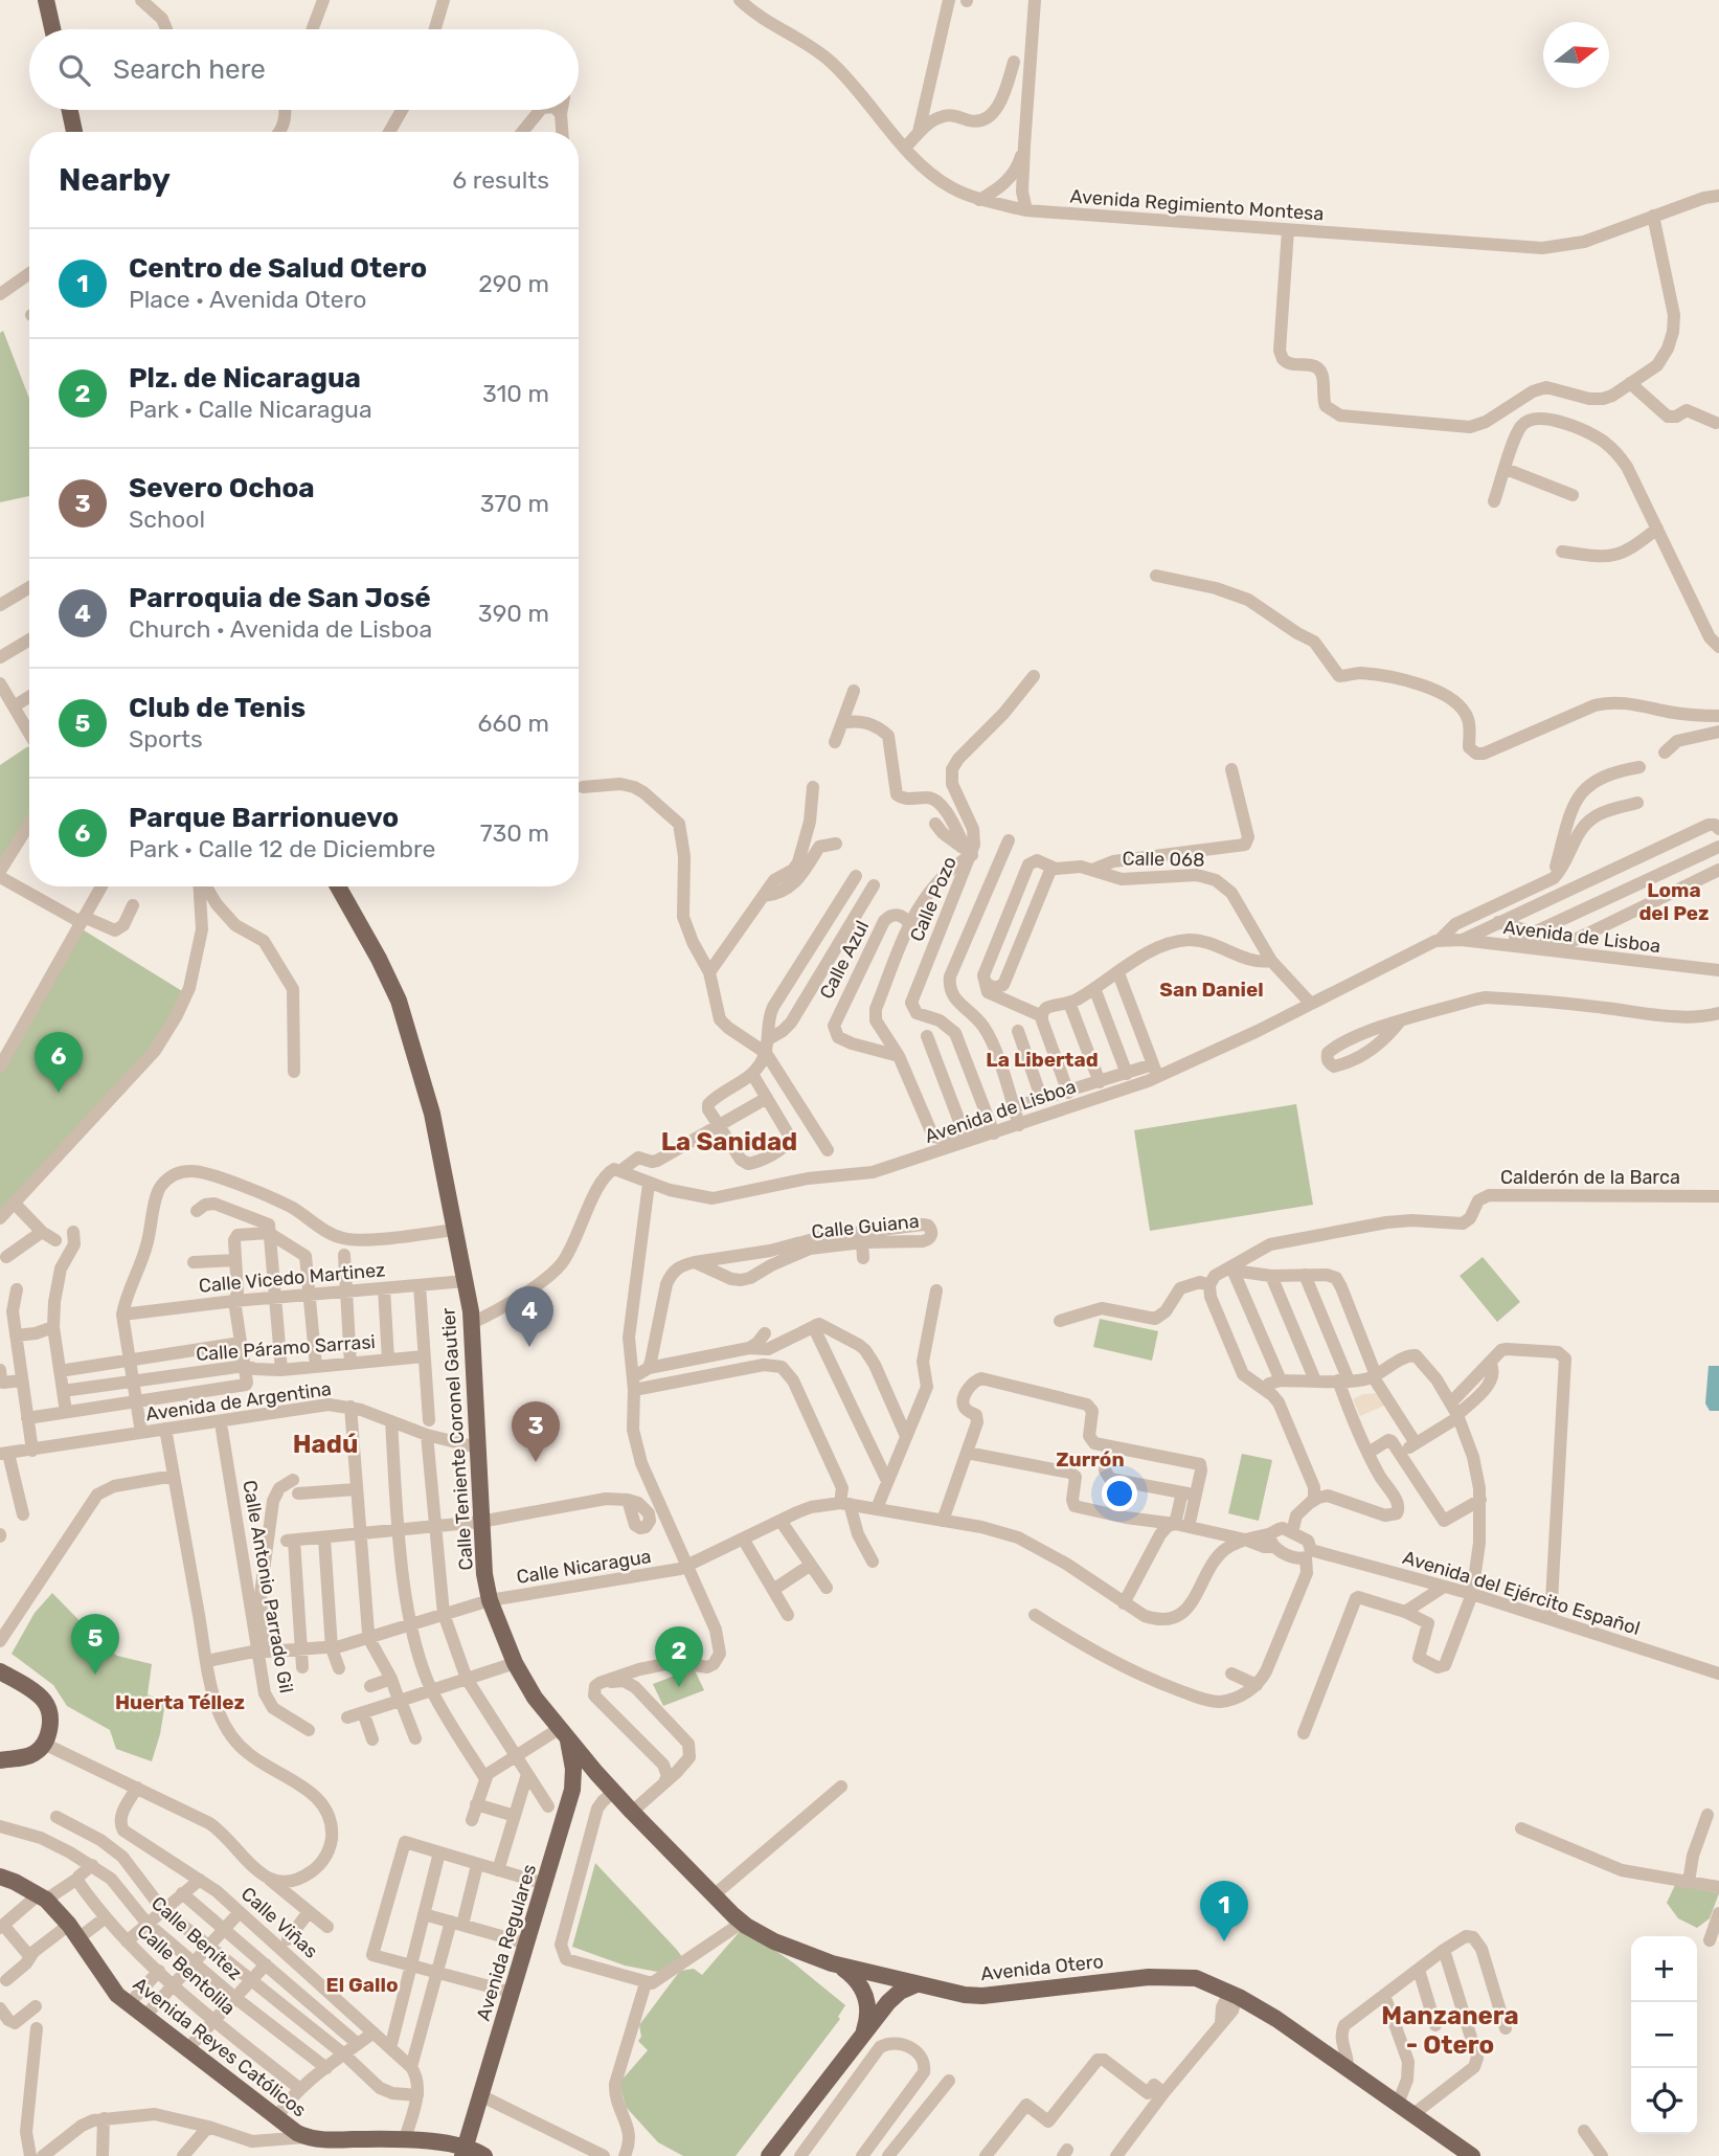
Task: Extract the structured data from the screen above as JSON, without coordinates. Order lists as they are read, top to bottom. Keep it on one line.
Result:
{"streets":{"main road":["Calle Teniente Coronel Gautier","Avenida Regulares","Avenida Otero","Avenida Reyes Católicos"],"street":["Avenida Regimiento Montesa","Calle 068","Calle Pozo","Avenida de Lisboa","Calle Azul","Calderón de la Barca","Calle Guiana","Calle Vicedo Martinez","Calle Páramo Sarrasi","Avenida de Argentina","Calle Nicaragua","Calle Antonio Parrado Gil","Avenida del Ejército Español","Calle Viñas","Calle Benítez","Calle Bentolila"]},"crossings":[["Calle 068","Avenida de Lisboa"],["Calle Pozo","Avenida de Lisboa"],["Calle Vicedo Martinez","Calle Teniente Coronel Gautier"],["Avenida de Argentina","Calle Teniente Coronel Gautier"],["Calle Teniente Coronel Gautier","Calle Nicaragua"],["Calle Teniente Coronel Gautier","Avenida Regulares"],["Calle Teniente Coronel Gautier","Avenida Otero"],["Calle Nicaragua","Calle Antonio Parrado Gil"],["Avenida Regulares","Avenida Otero"],["Avenida Regulares","Avenida Reyes Católicos"]],"districts":["Loma del Pez","San Daniel","La Libertad","La Sanidad","Hadú","Zurrón","Huerta Téllez","El Gallo","Manzanera - Otero"],"north":"right","page":{"search":"Search here","heading":["Nearby","6 results"],"list":[{"mark":"1","name":"Centro de Salud Otero","note":"Place · Avenida Otero","value":"290 m"},{"mark":"2","name":"Plz. de Nicaragua","note":"Park · Calle Nicaragua","value":"310 m"},{"mark":"3","name":"Severo Ochoa","note":"School","value":"370 m"},{"mark":"4","name":"Parroquia de San José","note":"Church · Avenida de Lisboa","value":"390 m"},{"mark":"5","name":"Club de Tenis","note":"Sports","value":"660 m"},{"mark":"6","name":"Parque Barrionuevo","note":"Park · Calle 12 de Diciembre","value":"730 m"}],"pins":["6","4","3","5","2","1"],"map_buttons":["+","−"]}}
